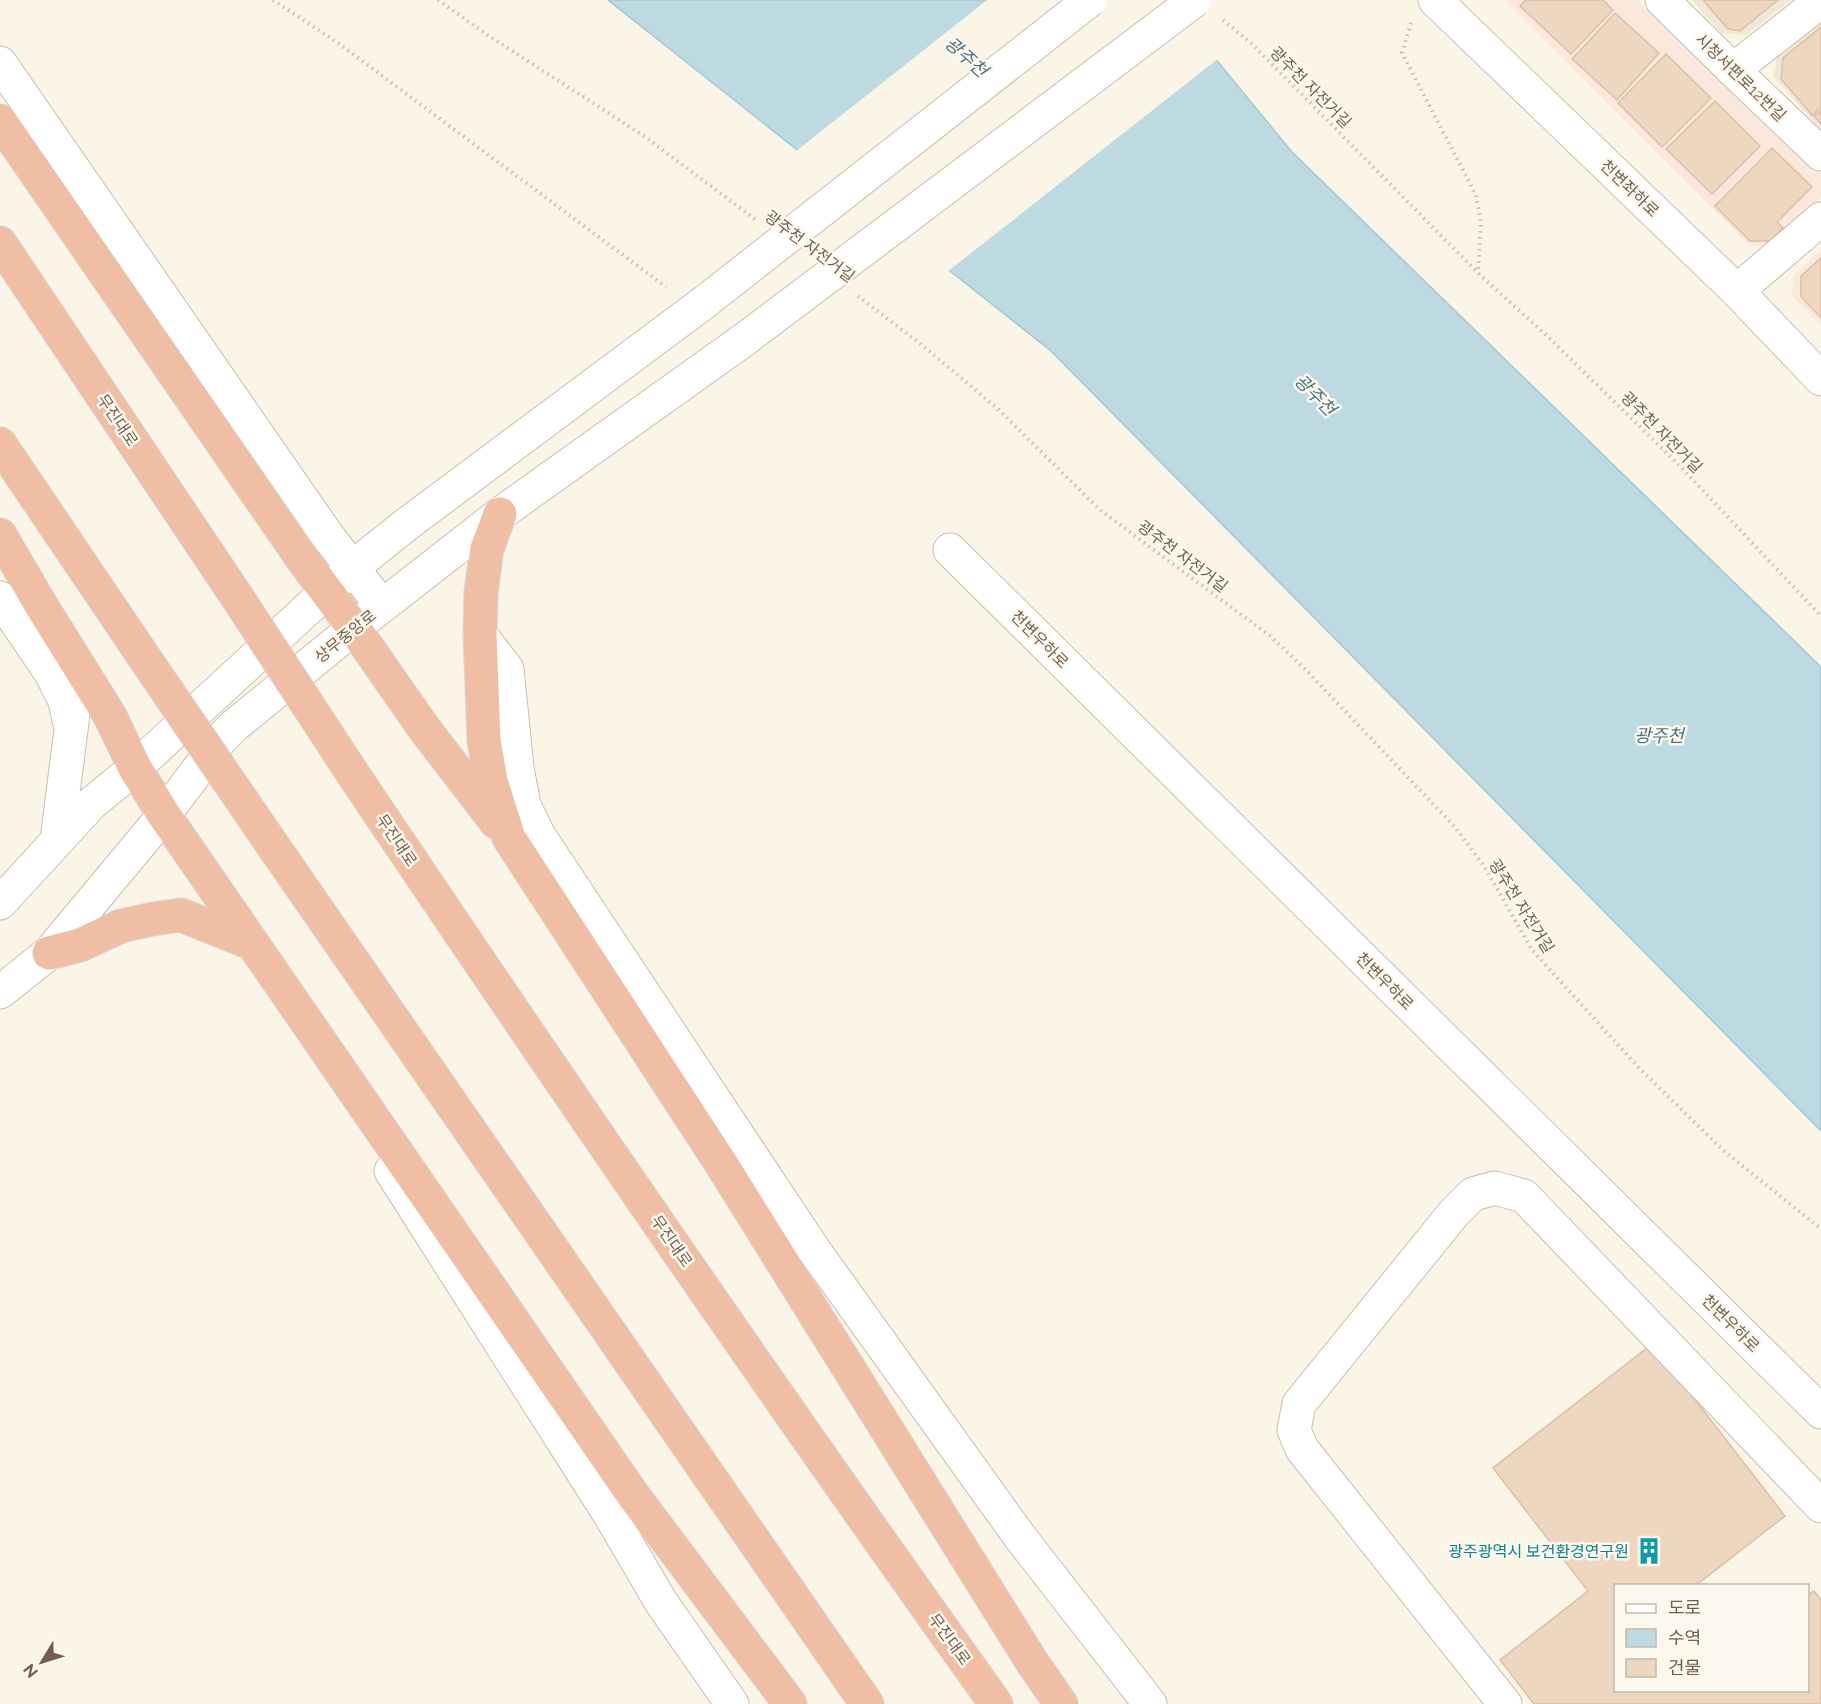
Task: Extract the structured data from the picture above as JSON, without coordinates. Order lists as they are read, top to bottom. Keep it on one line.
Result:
{"streets":{"highway":["무진대로"],"street":["시청서편로12번길","천변좌하로","상무중앙로","천변우하로"],"path":["광주천 자전거길"]},"crossings":[["광주천 자전거길","상무중앙로"]],"water":["광주천"],"places":{"building":["광주광역시 보건환경연구원"]},"legend":["도로","수역","건물"],"north":"bottom left"}
